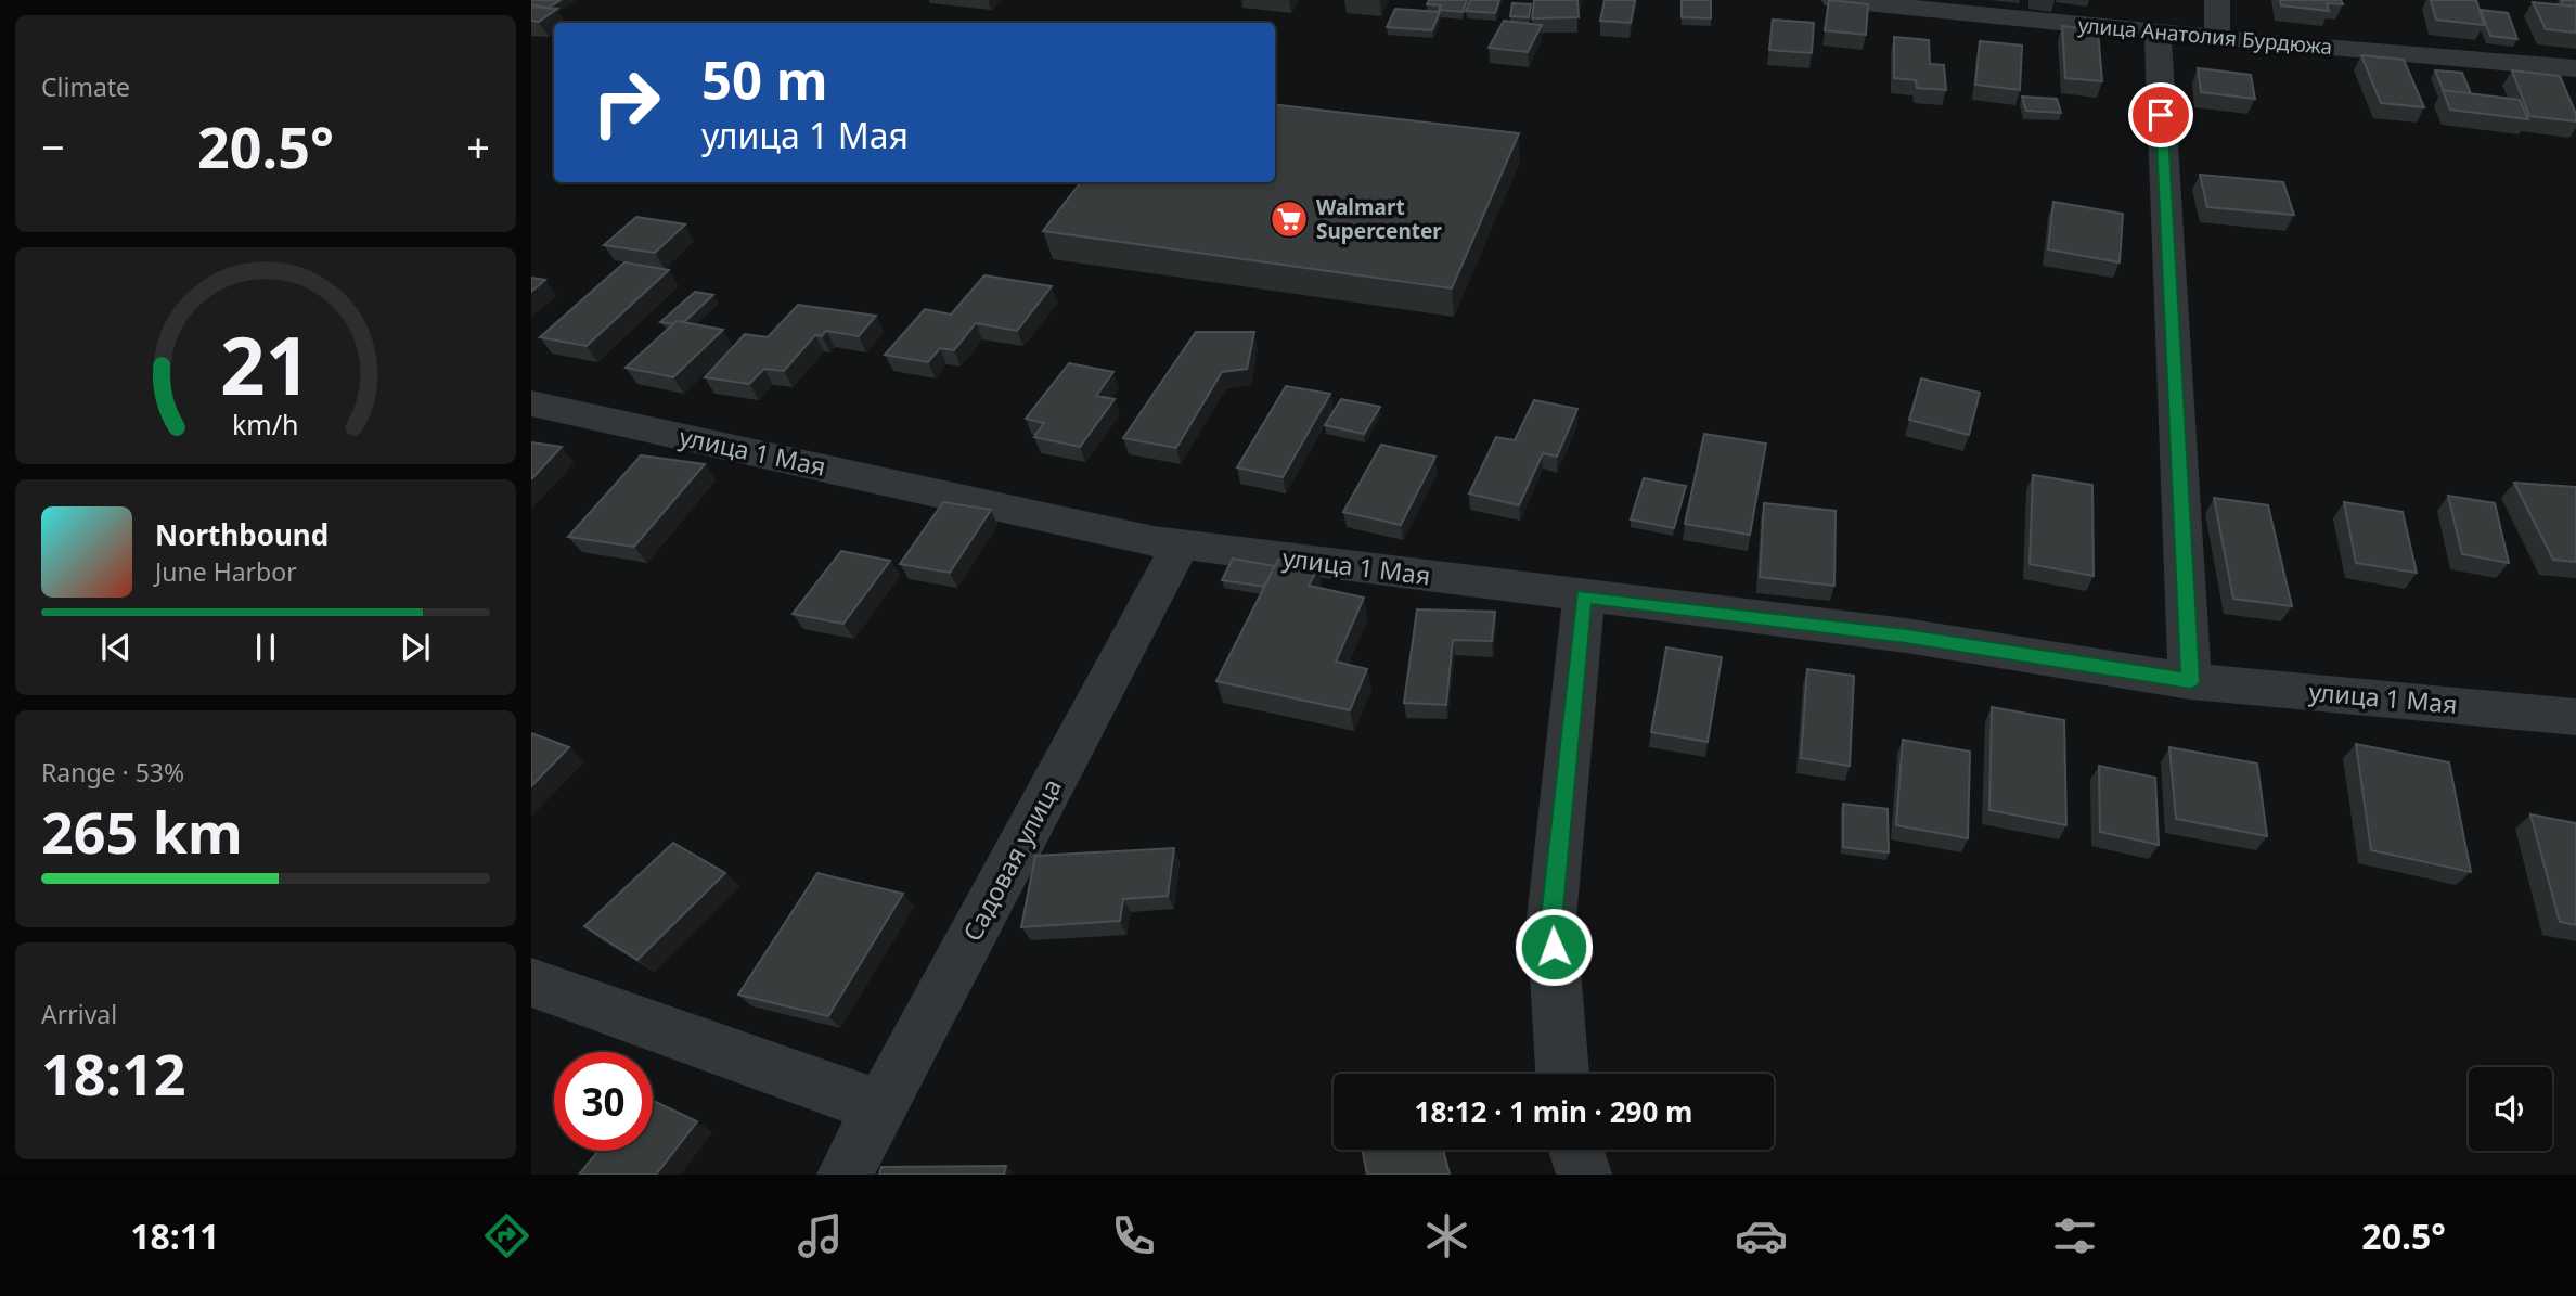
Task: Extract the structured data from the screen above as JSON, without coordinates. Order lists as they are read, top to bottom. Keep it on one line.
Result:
{"streets":{"street":["улица Анатолия Бурдюжа","улица 1 Мая","Садовая улица"]},"crossings":[["улица 1 Мая","Садовая улица"]],"places":{"supermarket":["Walmart Supercenter"]},"page":{"tile":["Climate",["Range · 53%","265 km"],["Arrival","18:12"]],"turn":["50 m","улица 1 Мая"],"heat":["−","20.5°","+"],"song":["Northbound","June Harbor"],"limit":"30","trip":"18:12 · 1 min · 290 m","tabs":["18:11","20.5°"],"gauge":["21","km/h"]}}
